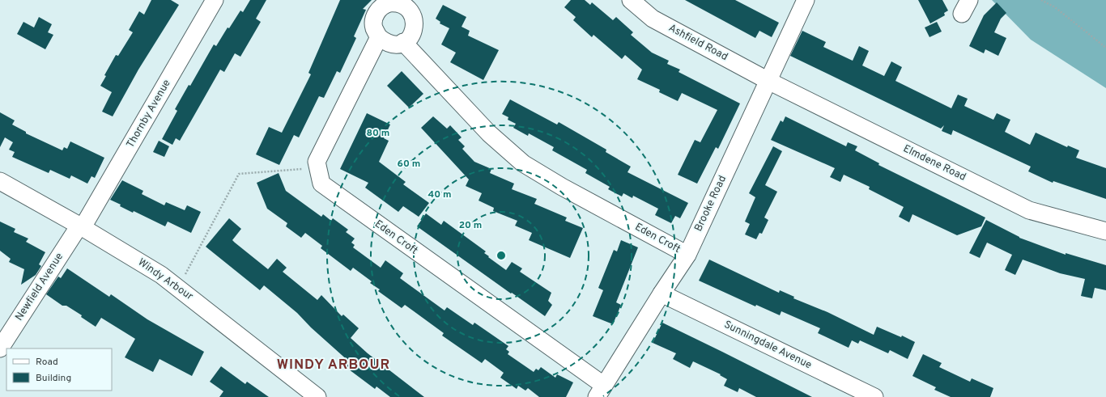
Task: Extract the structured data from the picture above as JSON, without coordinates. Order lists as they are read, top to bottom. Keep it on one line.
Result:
{"streets":{"street":["Ashfield Road","Thornby Avenue","Elmdene Road","Brooke Road","Eden Croft","Windy Arbour","Newfield Avenue","Sunningdale Avenue"]},"crossings":[["Ashfield Road","Elmdene Road"],["Ashfield Road","Brooke Road"],["Thornby Avenue","Windy Arbour"],["Thornby Avenue","Newfield Avenue"],["Elmdene Road","Brooke Road"],["Brooke Road","Eden Croft"],["Brooke Road","Sunningdale Avenue"],["Windy Arbour","Newfield Avenue"]],"districts":["WINDY ARBOUR"],"legend":["Road","Building"],"rings":["80 m","60 m","40 m","20 m"]}
